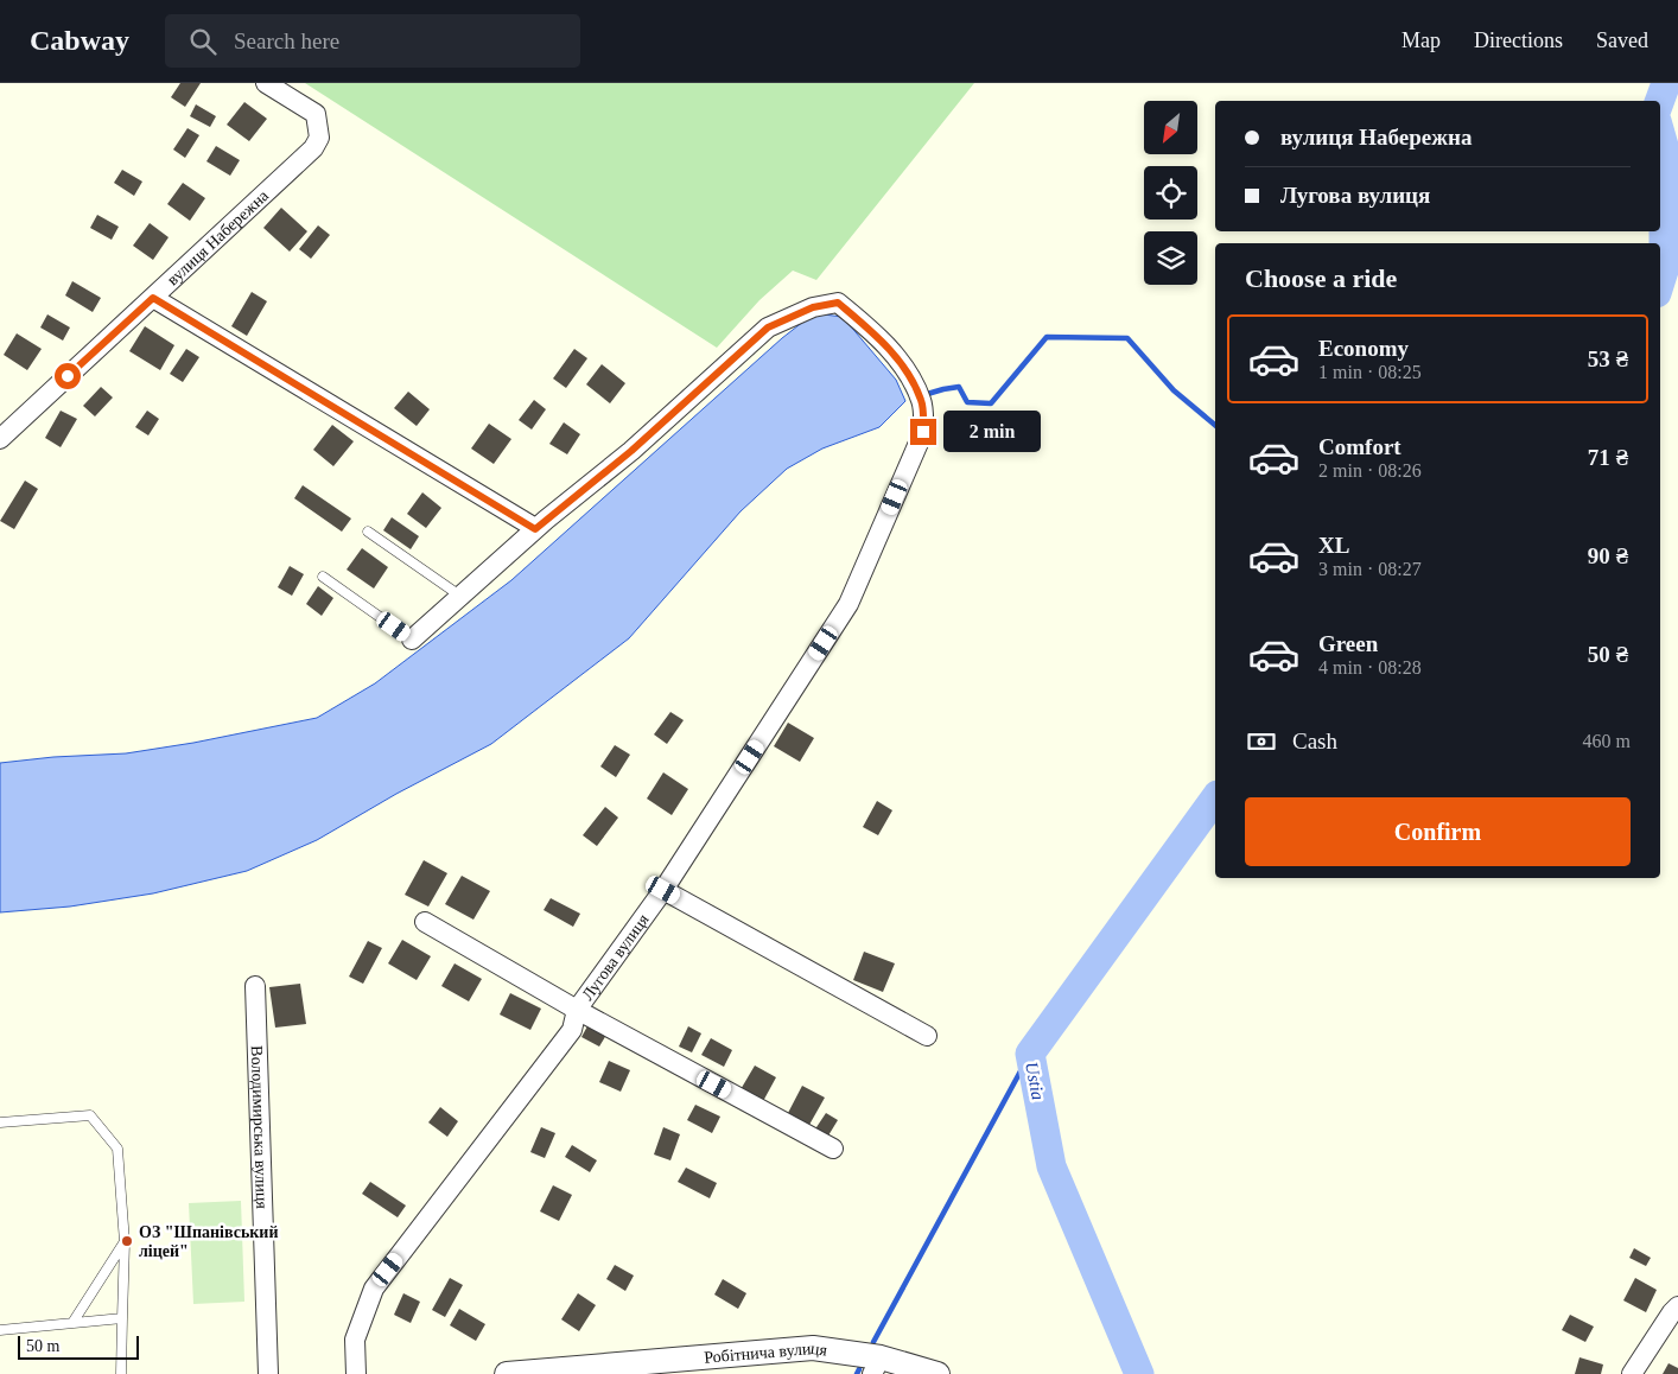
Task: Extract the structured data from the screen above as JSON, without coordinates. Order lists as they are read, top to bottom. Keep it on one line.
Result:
{"streets":{"street":["вулиця Набережна","Лугова вулиця","Володимирська вулиця","Робітнича вулиця"]},"water":["Ustia"],"places":["ОЗ \"Шпанівський ліцей\""],"scale_bar":"50 m","north":"bottom left","page":{"header":"Cabway","search":"Search here","nav":["Map","Directions","Saved"],"banner":["вулиця Набережна","Лугова вулиця"],"heading":"Choose a ride","list":[{"name":"Economy","note":"1 min · 08:25","value":"53 ₴"},{"name":"Comfort","note":"2 min · 08:26","value":"71 ₴"},{"name":"XL","note":"3 min · 08:27","value":"90 ₴"},{"name":"Green","note":"4 min · 08:28","value":"50 ₴"}],"bubble":"2 min","pay":["Cash","460 m"],"buttons":"Confirm","scale":"50 m"}}
